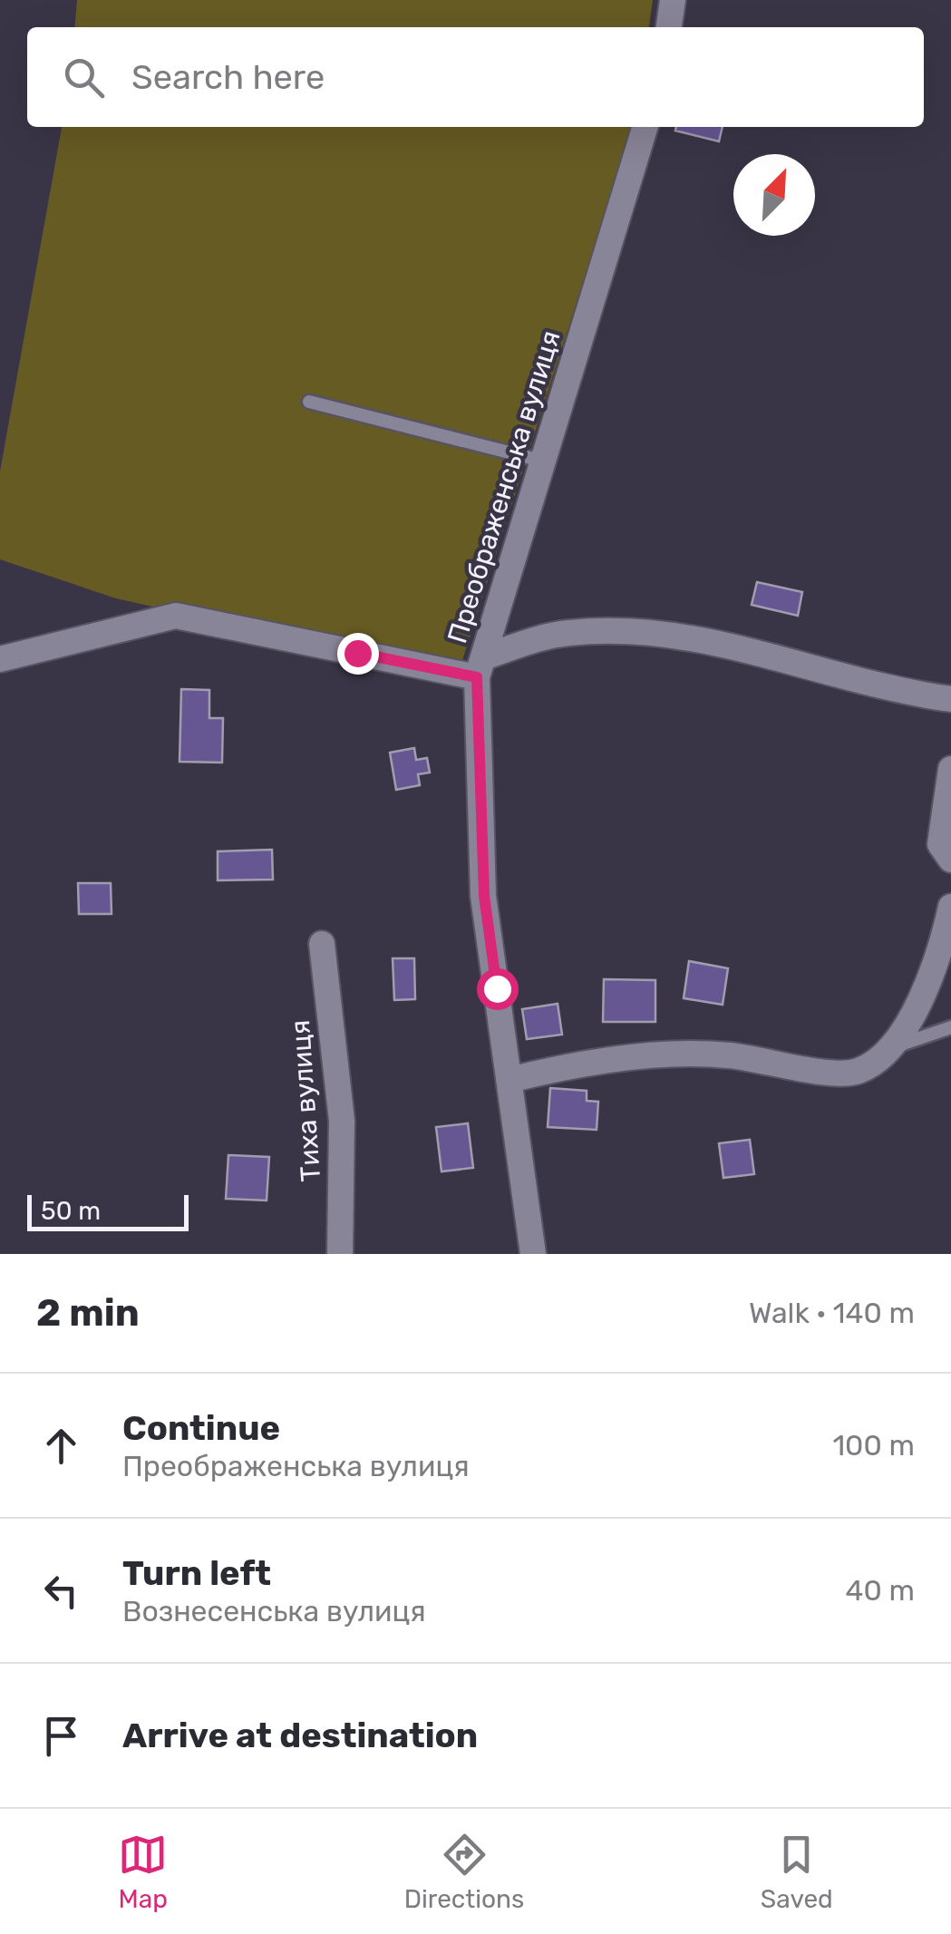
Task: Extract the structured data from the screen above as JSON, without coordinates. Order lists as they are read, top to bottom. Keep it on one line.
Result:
{"streets":{"street":["Преображенська вулиця","Тиха вулиця"]},"scale_bar":"50 m","north":"top right","page":{"search":"Search here","scale":"50 m","heading":["2 min","Walk · 140 m"],"list":[["Continue","Преображенська вулиця","100 m"],["Turn left","Вознесенська вулиця","40 m"],"Arrive at destination"],"nav":["Map","Directions","Saved"]}}
